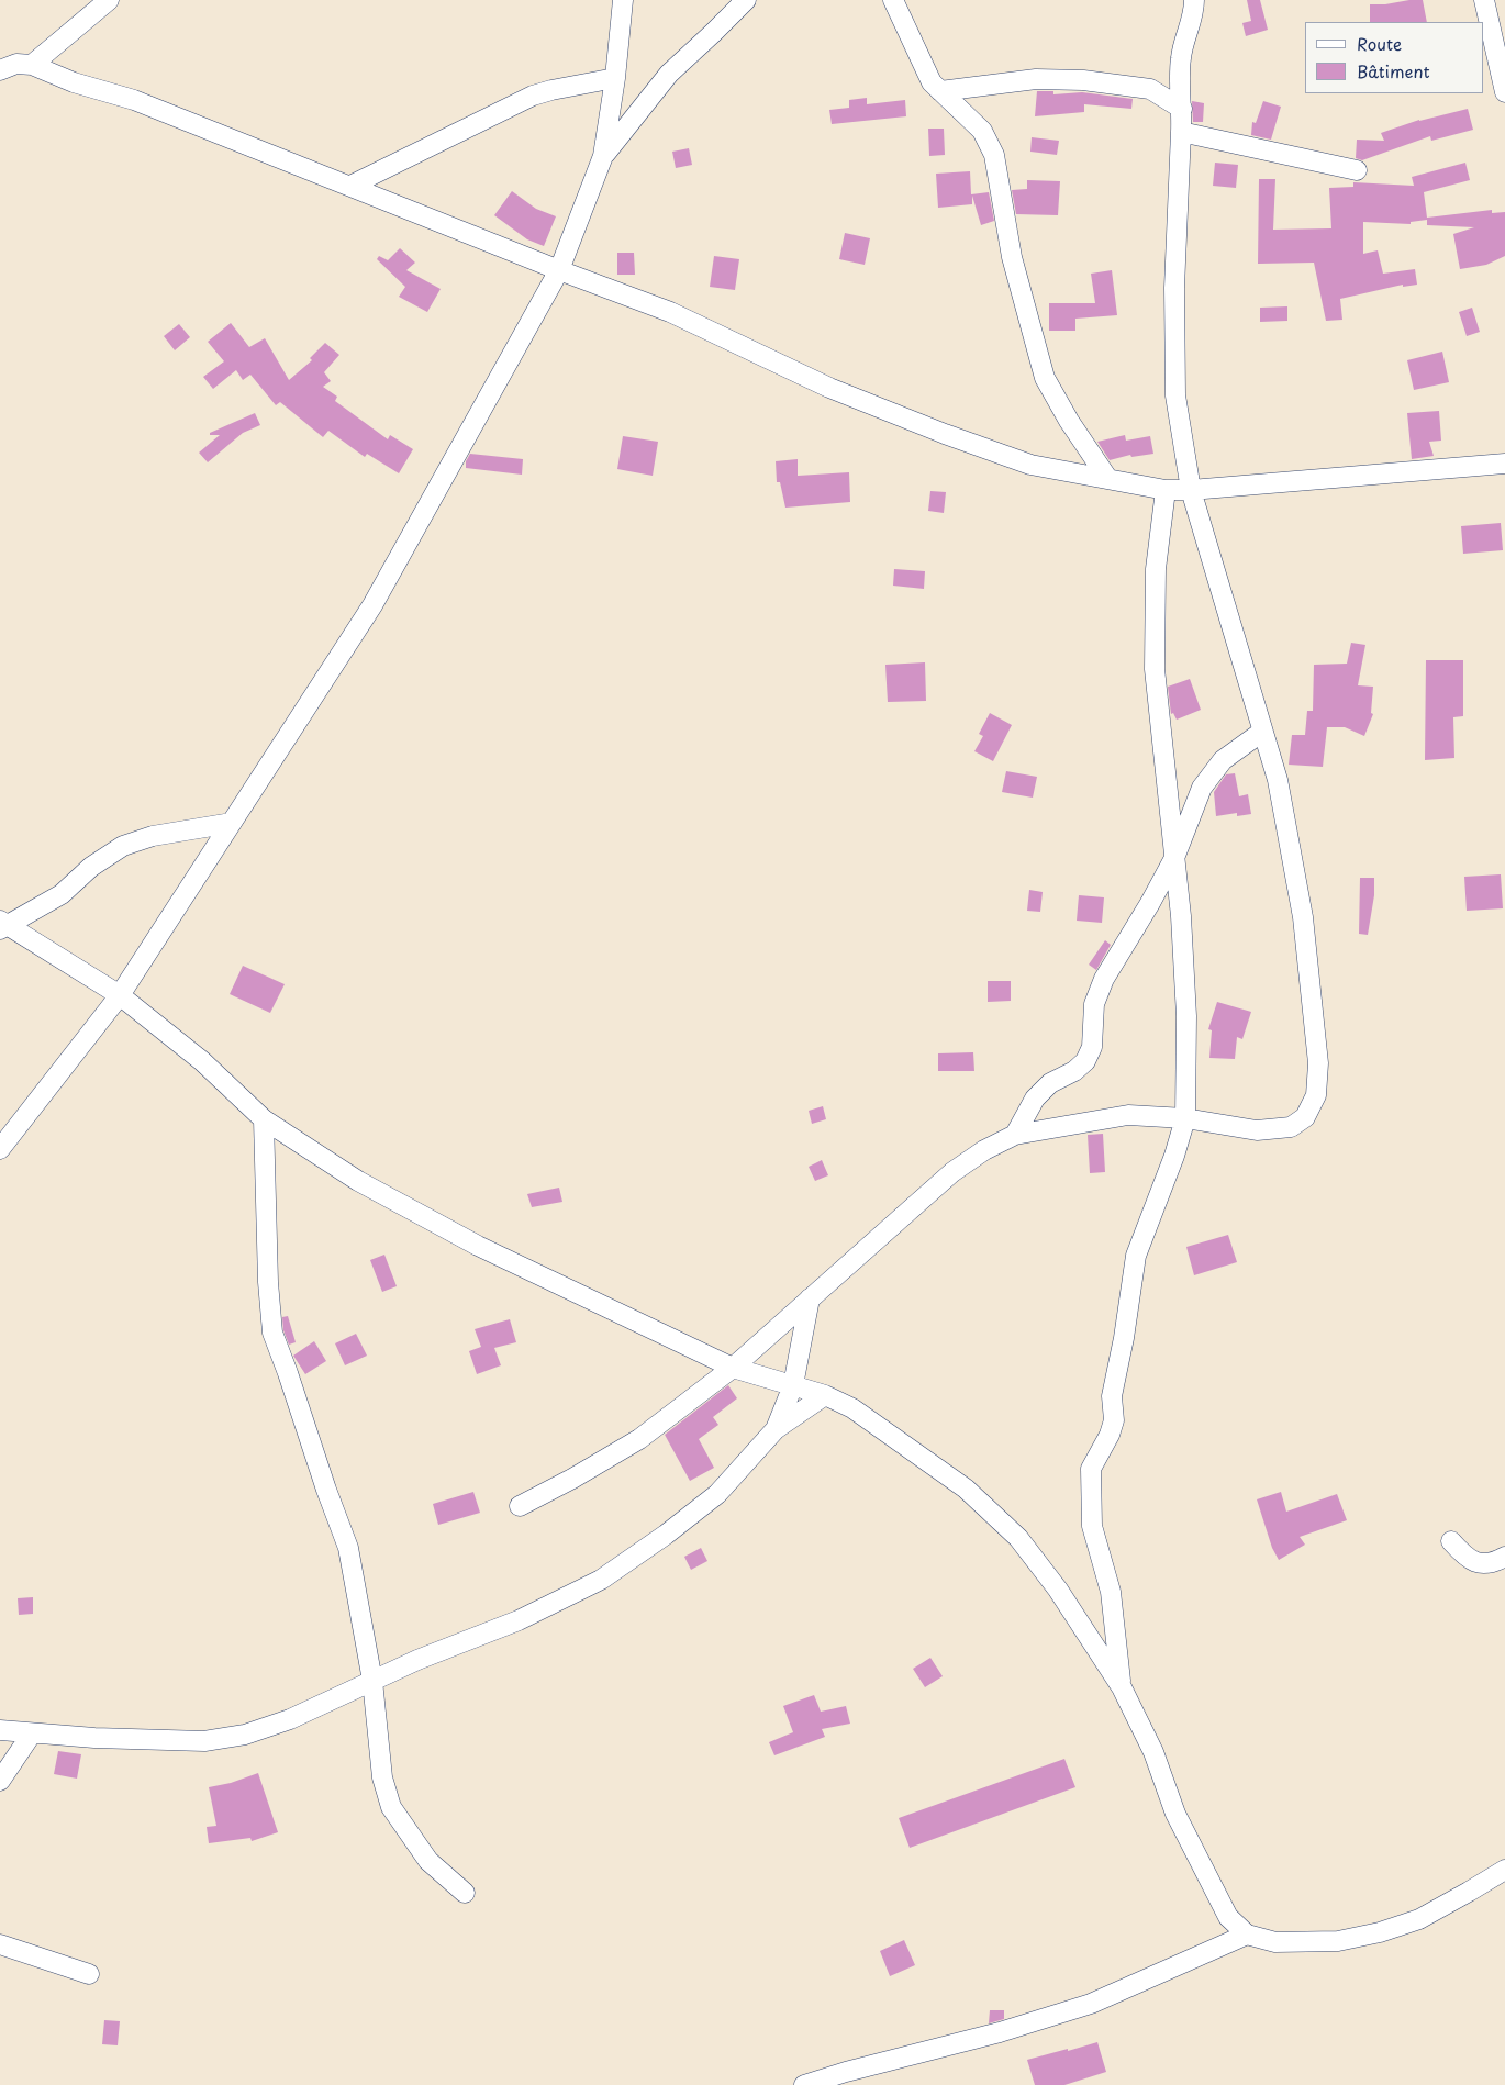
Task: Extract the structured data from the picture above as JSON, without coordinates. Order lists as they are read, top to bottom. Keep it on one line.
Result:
{"legend":["Route","Bâtiment"]}
